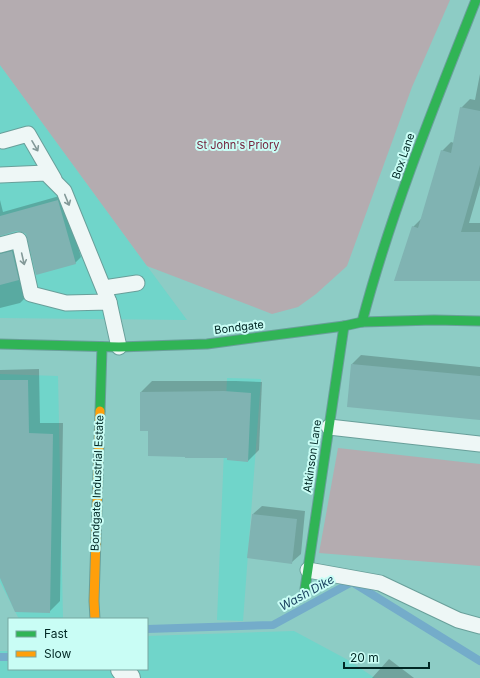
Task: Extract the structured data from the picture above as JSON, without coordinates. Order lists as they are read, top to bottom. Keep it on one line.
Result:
{"streets":{"main road":["Box Lane","Bondgate","Atkinson Lane","Bondgate Industrial Estate"]},"crossings":[["Box Lane","Bondgate"],["Bondgate","Atkinson Lane"],["Bondgate","Bondgate Industrial Estate"]],"water":["Wash Dike"],"parks":["St John's Priory"],"legend":["Fast","Slow"],"scale_bar":"20 m"}
